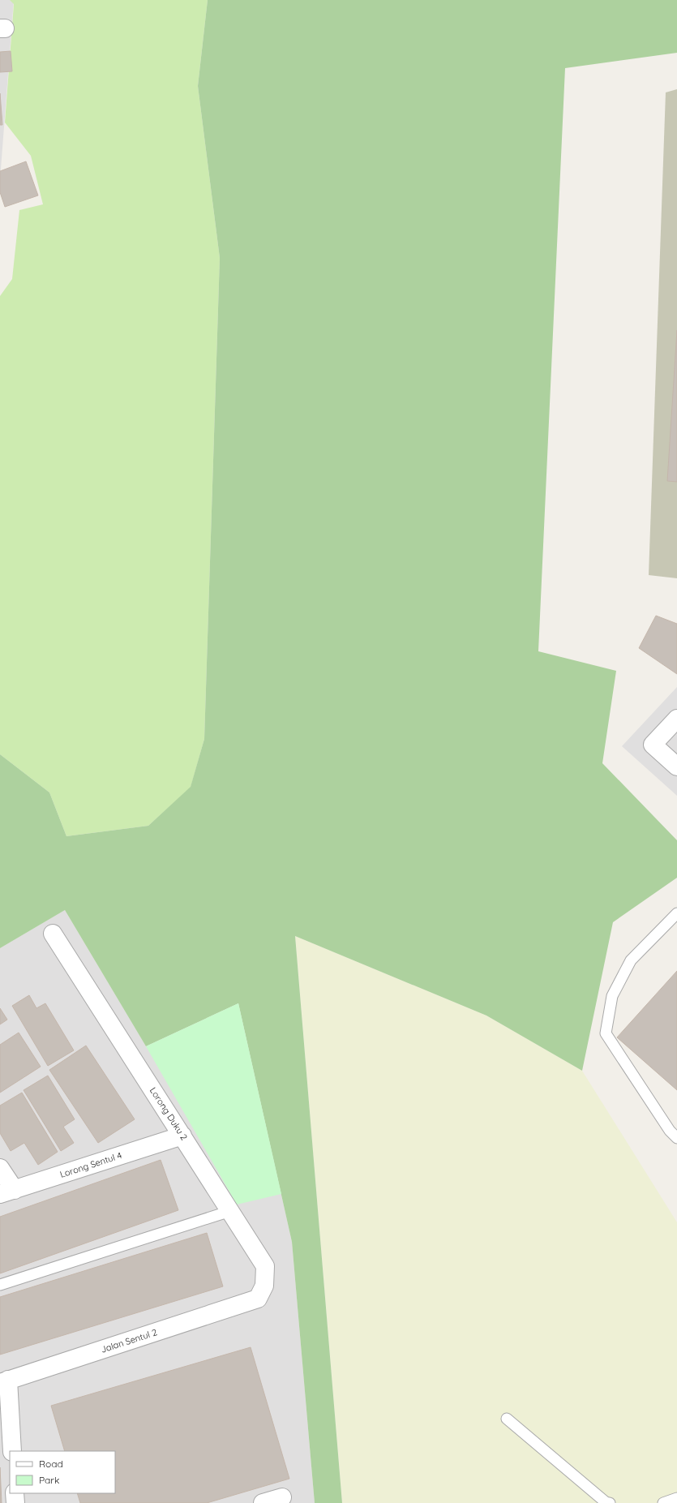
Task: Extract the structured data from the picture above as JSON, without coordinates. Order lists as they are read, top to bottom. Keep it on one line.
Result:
{"streets":{"street":["Lorong Duku 2","Lorong Sentul 4","Jalan Sentul 2"]},"crossings":[["Lorong Duku 2","Lorong Sentul 4"],["Lorong Duku 2","Jalan Sentul 2"]],"legend":["Road","Park"]}
